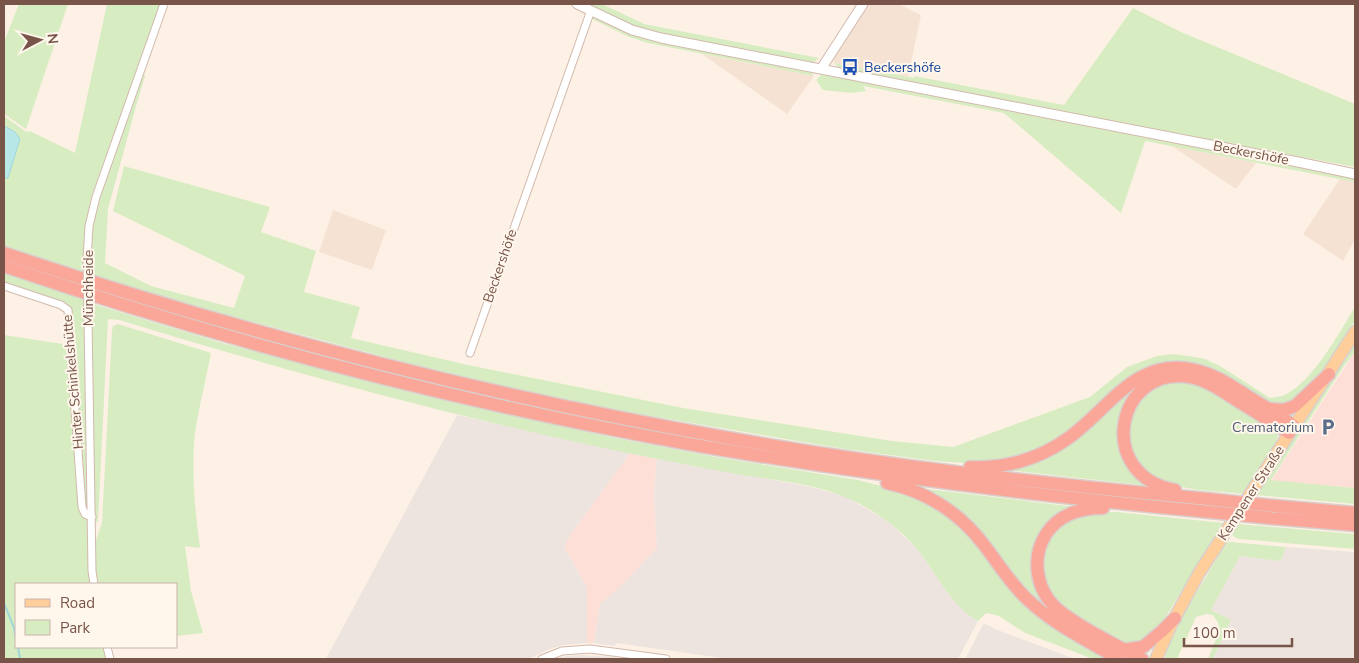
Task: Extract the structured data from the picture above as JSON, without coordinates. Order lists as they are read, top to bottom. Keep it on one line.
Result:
{"streets":{"main road":["Kempener Straße"],"street":["Beckershöfe","Münchheide","Hinter Schinkelshütte"]},"crossings":[["Münchheide","Hinter Schinkelshütte"]],"places":{"bus stop":["Beckershöfe"],"parking":["Crematorium"]},"legend":["Road","Park"],"scale_bar":"100 m","north":"right"}
